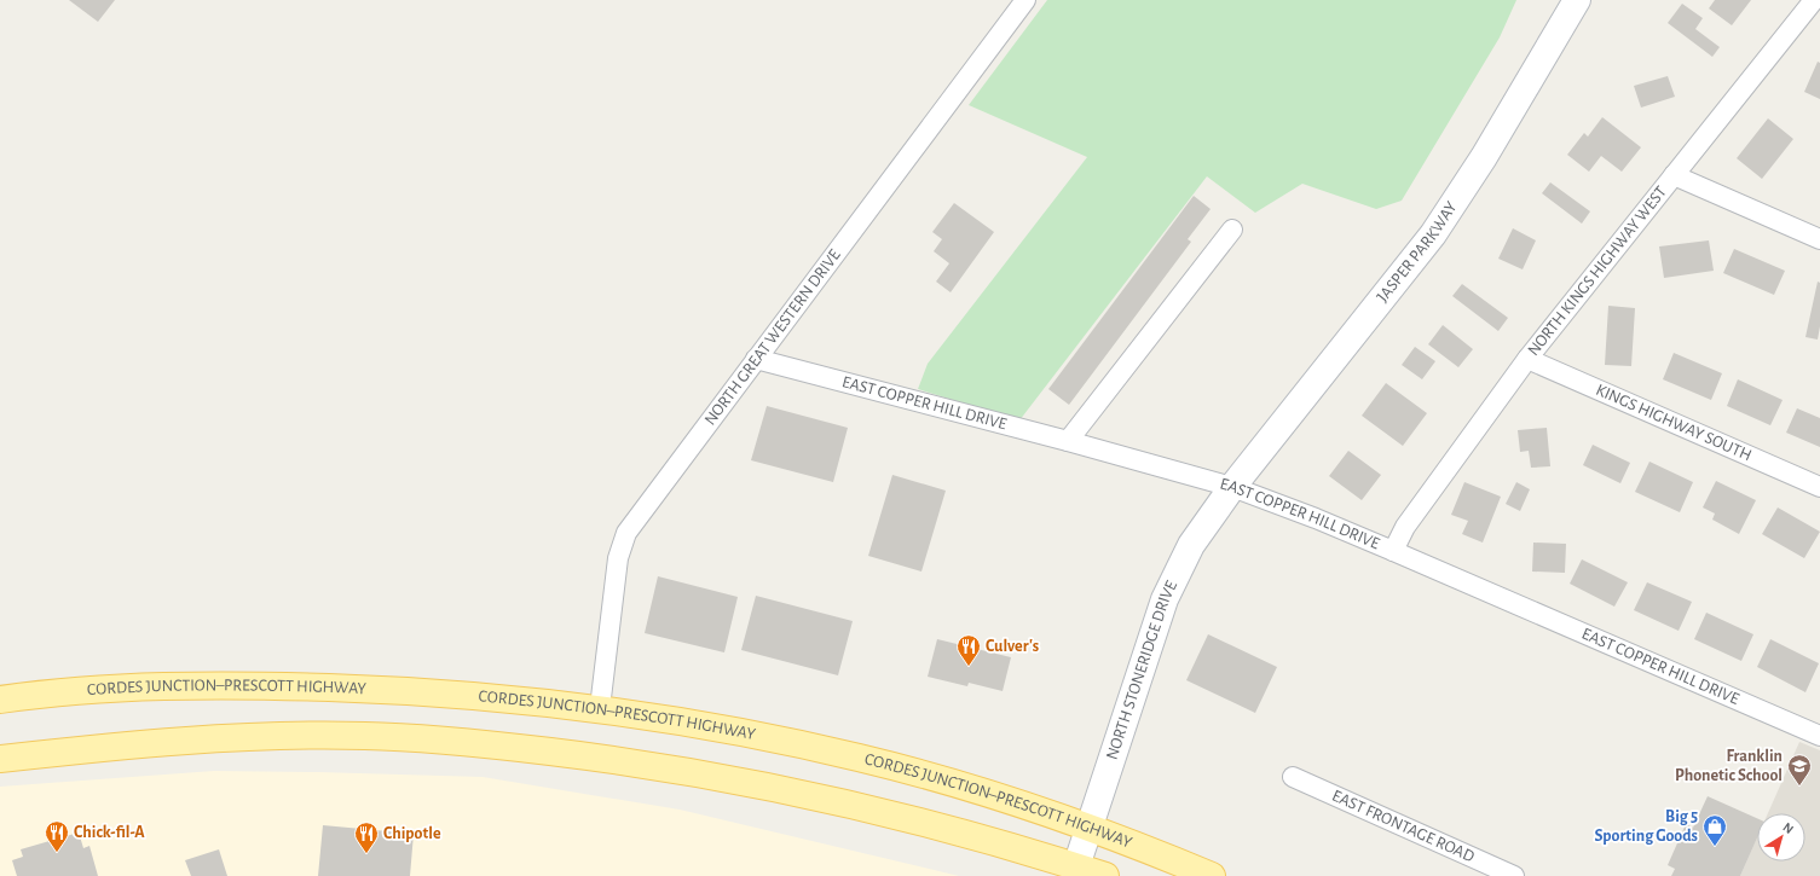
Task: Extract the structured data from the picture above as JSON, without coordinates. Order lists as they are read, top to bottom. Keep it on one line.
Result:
{"streets":{"main road":["JASPER PARKWAY","NORTH STONERIDGE DRIVE","CORDES JUNCTION–PRESCOTT HIGHWAY"],"street":["NORTH KINGS HIGHWAY WEST","NORTH GREAT WESTERN DRIVE","EAST COPPER HILL DRIVE","KINGS HIGHWAY SOUTH","EAST FRONTAGE ROAD"]},"crossings":[["JASPER PARKWAY","EAST COPPER HILL DRIVE"],["JASPER PARKWAY","NORTH STONERIDGE DRIVE"],["NORTH KINGS HIGHWAY WEST","EAST COPPER HILL DRIVE"],["NORTH KINGS HIGHWAY WEST","KINGS HIGHWAY SOUTH"],["NORTH GREAT WESTERN DRIVE","EAST COPPER HILL DRIVE"],["NORTH GREAT WESTERN DRIVE","CORDES JUNCTION–PRESCOTT HIGHWAY"],["EAST COPPER HILL DRIVE","NORTH STONERIDGE DRIVE"],["NORTH STONERIDGE DRIVE","CORDES JUNCTION–PRESCOTT HIGHWAY"]],"places":{"restaurant":["Culver's","Chick-fil-A","Chipotle"],"school or university":["Franklin Phonetic School"],"shop":["Big 5 Sporting Goods"]},"north":"top right"}
